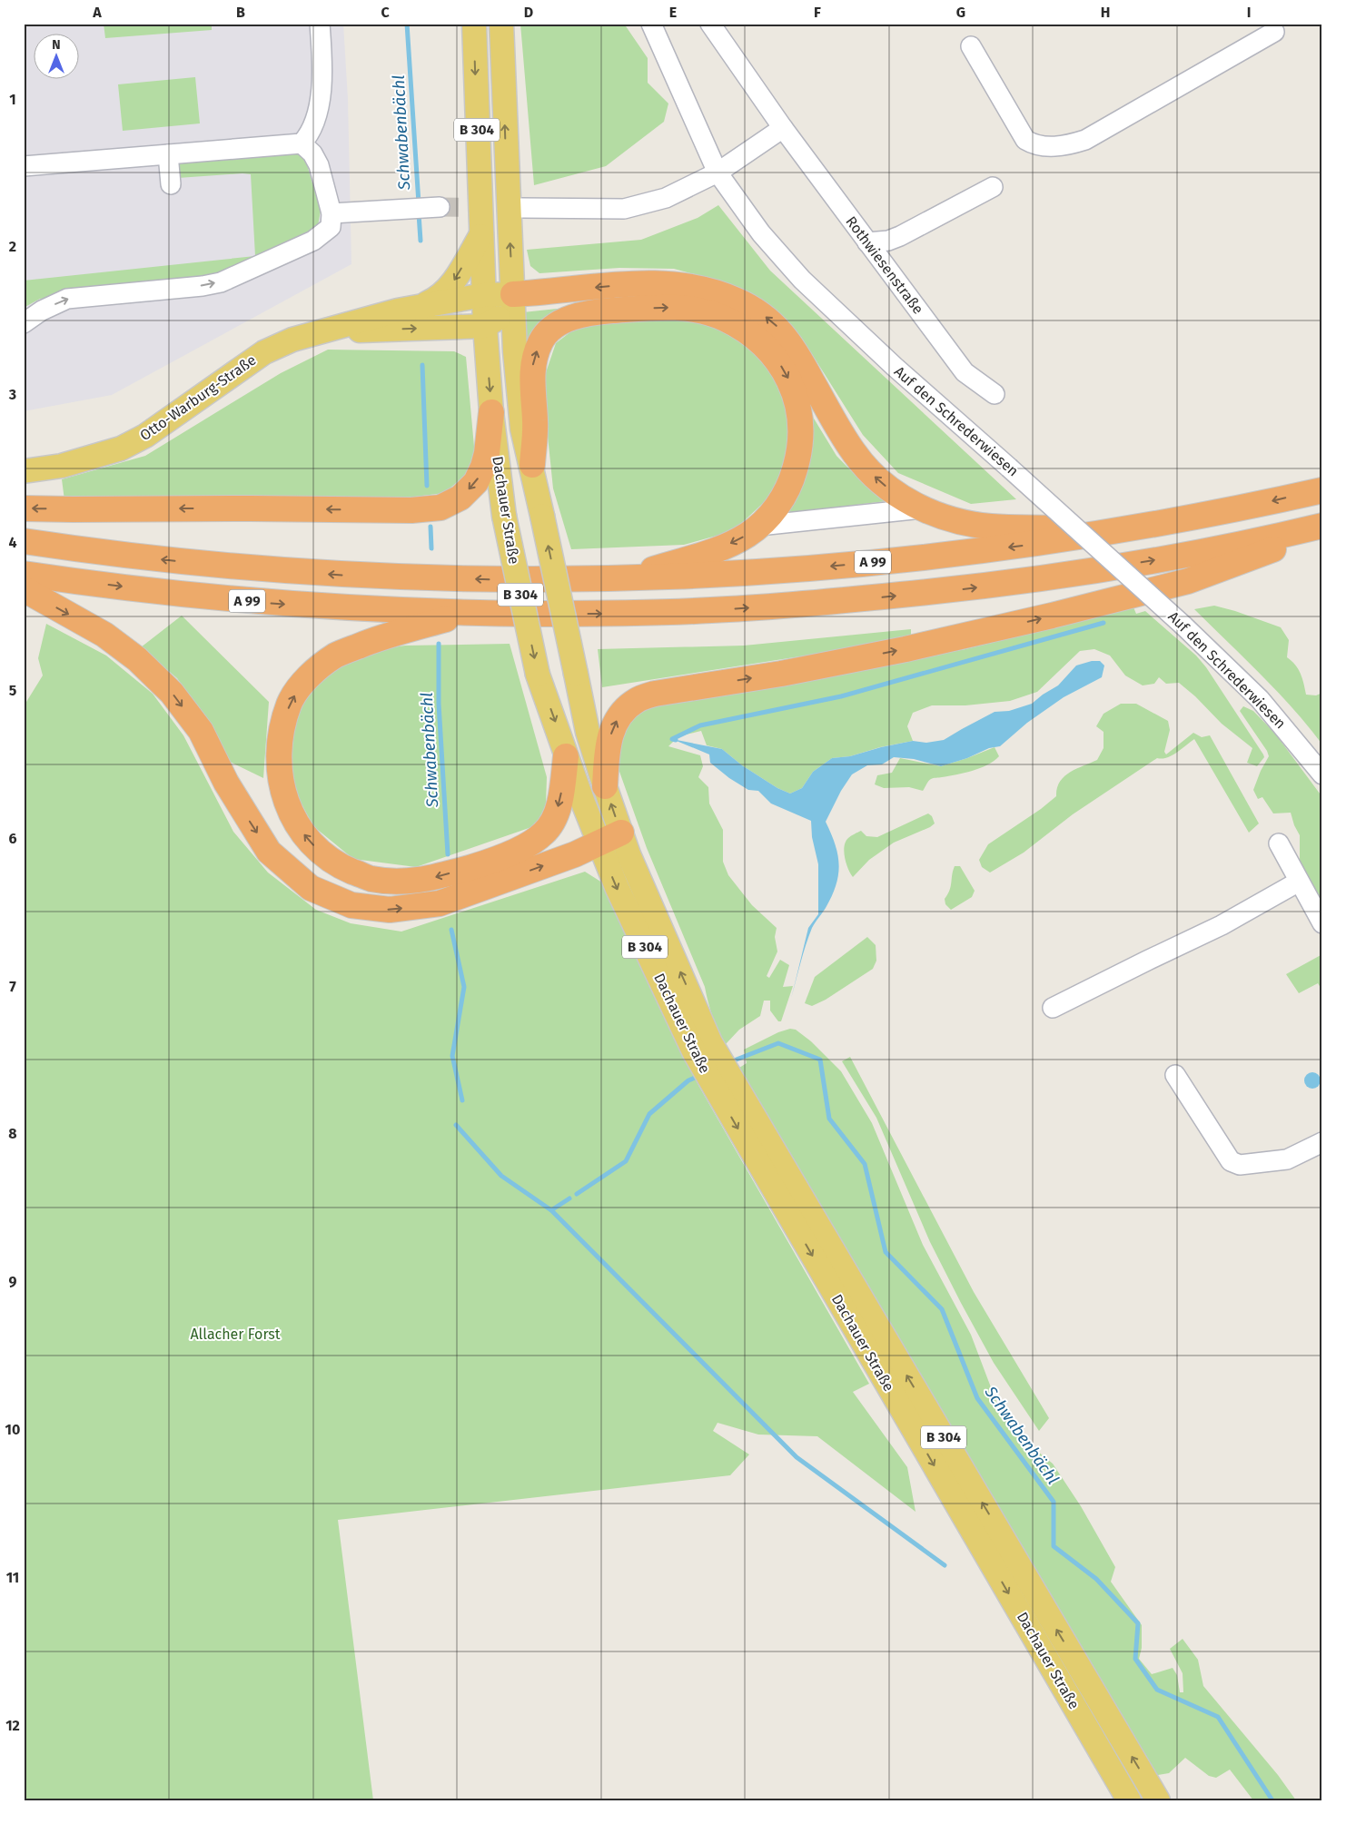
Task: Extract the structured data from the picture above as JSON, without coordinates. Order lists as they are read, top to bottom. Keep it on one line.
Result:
{"streets":{"highway":["A 99"],"main road":["B 304","Otto-Warburg-Straße","Dachauer Straße"],"street":["Rothwiesenstraße","Auf den Schrederwiesen"]},"crossings":[["Otto-Warburg-Straße","Dachauer Straße"]],"water":["Schwabenbächl"],"parks":["Allacher Forst"],"north":"top","grid":{"columns":["A","B","C","D","E","F","G","H","I"],"rows":["1","2","3","4","5","6","7","8","9","10","11","12"]}}
